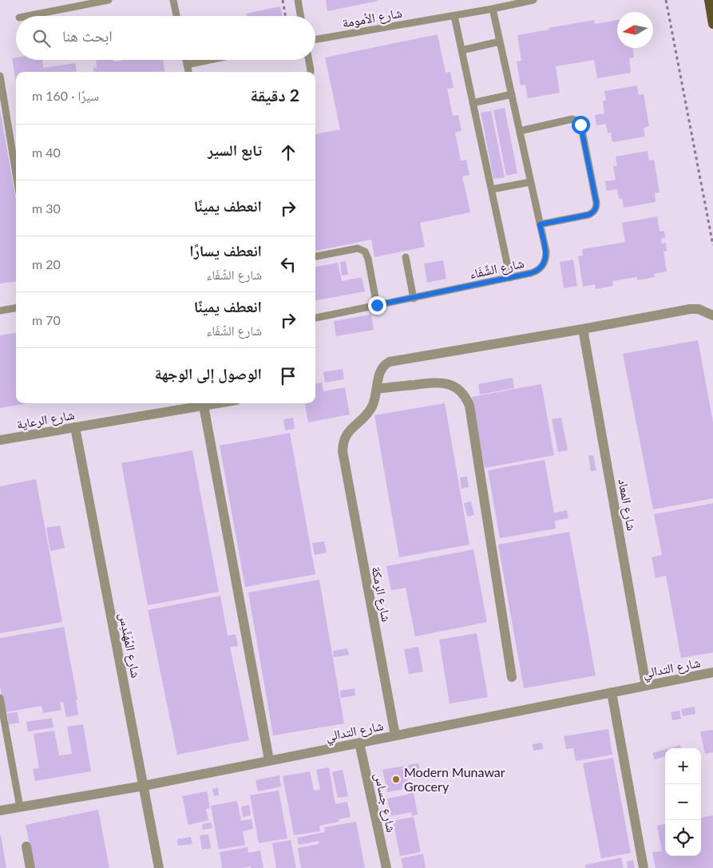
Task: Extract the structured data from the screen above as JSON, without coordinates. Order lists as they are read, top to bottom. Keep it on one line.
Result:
{"streets":{"street":["شارع الرعاية","شارع المعاد","شارع الرمكة","شارع المُهَنْدِس","شارع التدالي","شارع جساس"],"lane":["شارع الأمومة","شارع الشِّفَاء"]},"crossings":[["شارع الأمومة","شارع الشِّفَاء"],["شارع الرعاية","شارع المُهَنْدِس"],["شارع المعاد","شارع الرمكة"],["شارع المعاد","شارع التدالي"],["شارع الرمكة","شارع التدالي"],["شارع المُهَنْدِس","شارع التدالي"],["شارع التدالي","شارع جساس"]],"places":["Modern Munawar Grocery"],"north":"left","page":{"search":"ابحث هنا","heading":["2 دقيقة","سيرًا · 160 m"],"list":[["تابع السير","40 m"],["انعطف يمينًا","30 m"],["انعطف يسارًا","شارع الشِّفَاء","20 m"],["انعطف يمينًا","شارع الشِّفَاء","70 m"],"الوصول إلى الوجهة"],"map_buttons":["+","−"]}}
